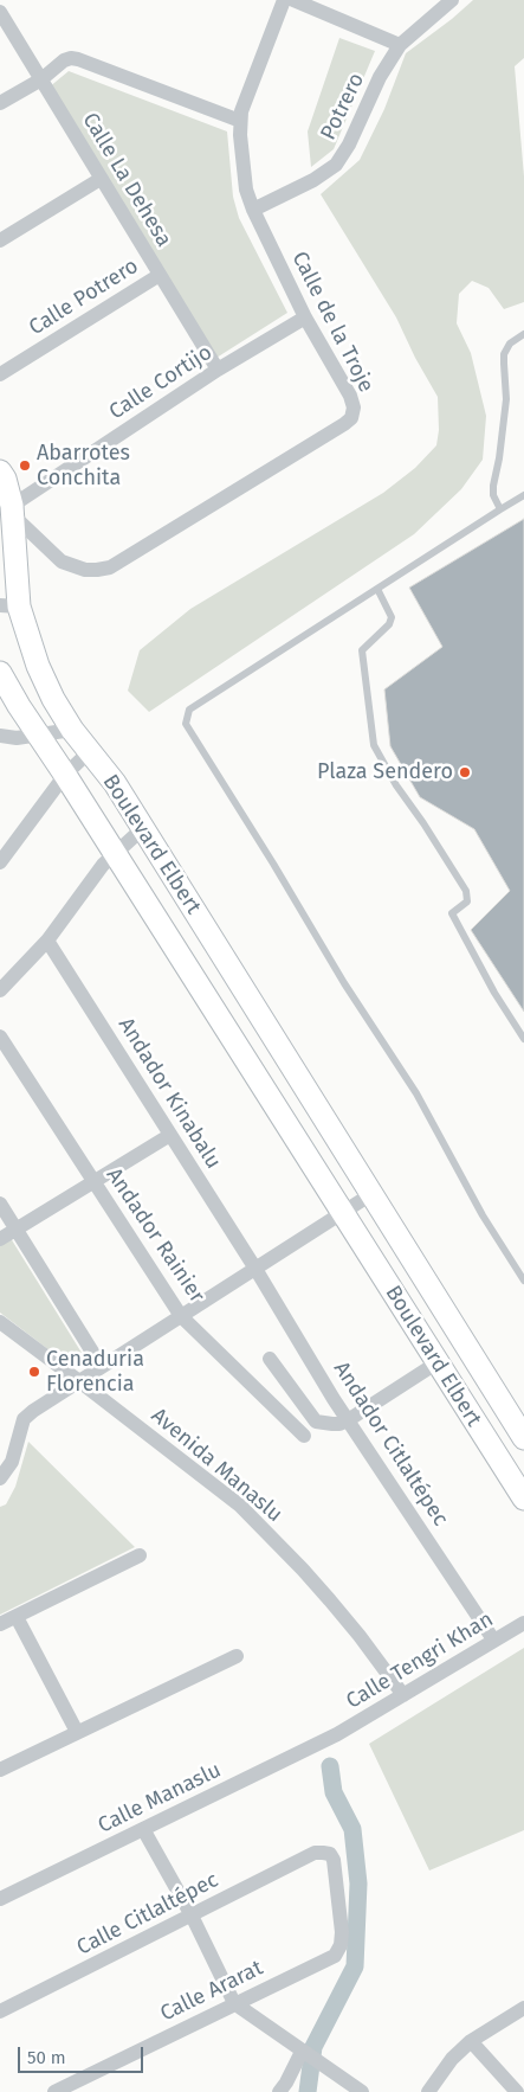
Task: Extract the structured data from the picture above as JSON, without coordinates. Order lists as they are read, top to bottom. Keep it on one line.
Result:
{"streets":{"street":["Potrero","Calle La Dehesa","Calle Potrero","Calle de la Troje","Calle Cortijo","Boulevard Elbert","Andador Kinabalu","Andador Rainier","Andador Citlaltépec","Avenida Manaslu","Calle Tengri Khan","Calle Manaslu","Calle Citlaltépec","Calle Ararat"]},"crossings":[["Potrero","Calle de la Troje"],["Calle La Dehesa","Calle Potrero"],["Calle La Dehesa","Calle Cortijo"],["Calle de la Troje","Calle Cortijo"],["Calle de la Troje","Boulevard Elbert"],["Calle Cortijo","Boulevard Elbert"],["Andador Kinabalu","Andador Citlaltépec"],["Andador Citlaltépec","Calle Tengri Khan"],["Avenida Manaslu","Calle Tengri Khan"],["Calle Tengri Khan","Calle Manaslu"],["Calle Citlaltépec","Calle Ararat"]],"places":["Abarrotes Conchita","Plaza Sendero","Cenaduria Florencia"],"scale_bar":"50 m"}
